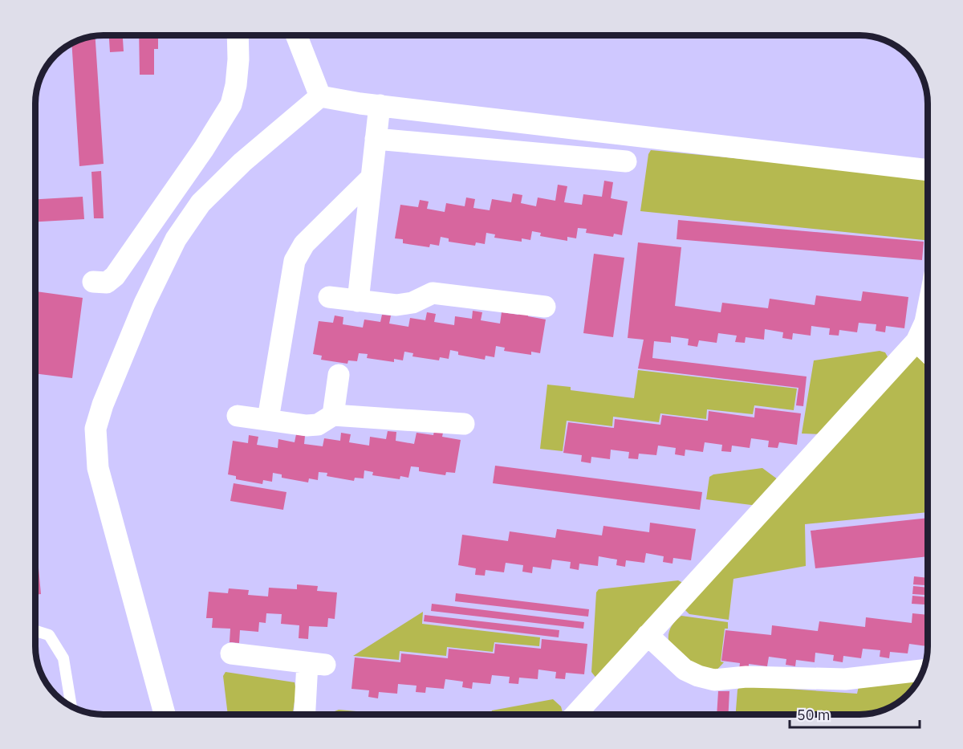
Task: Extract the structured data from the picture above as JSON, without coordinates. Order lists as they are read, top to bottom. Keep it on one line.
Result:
{"scale_bar":"50 m"}
